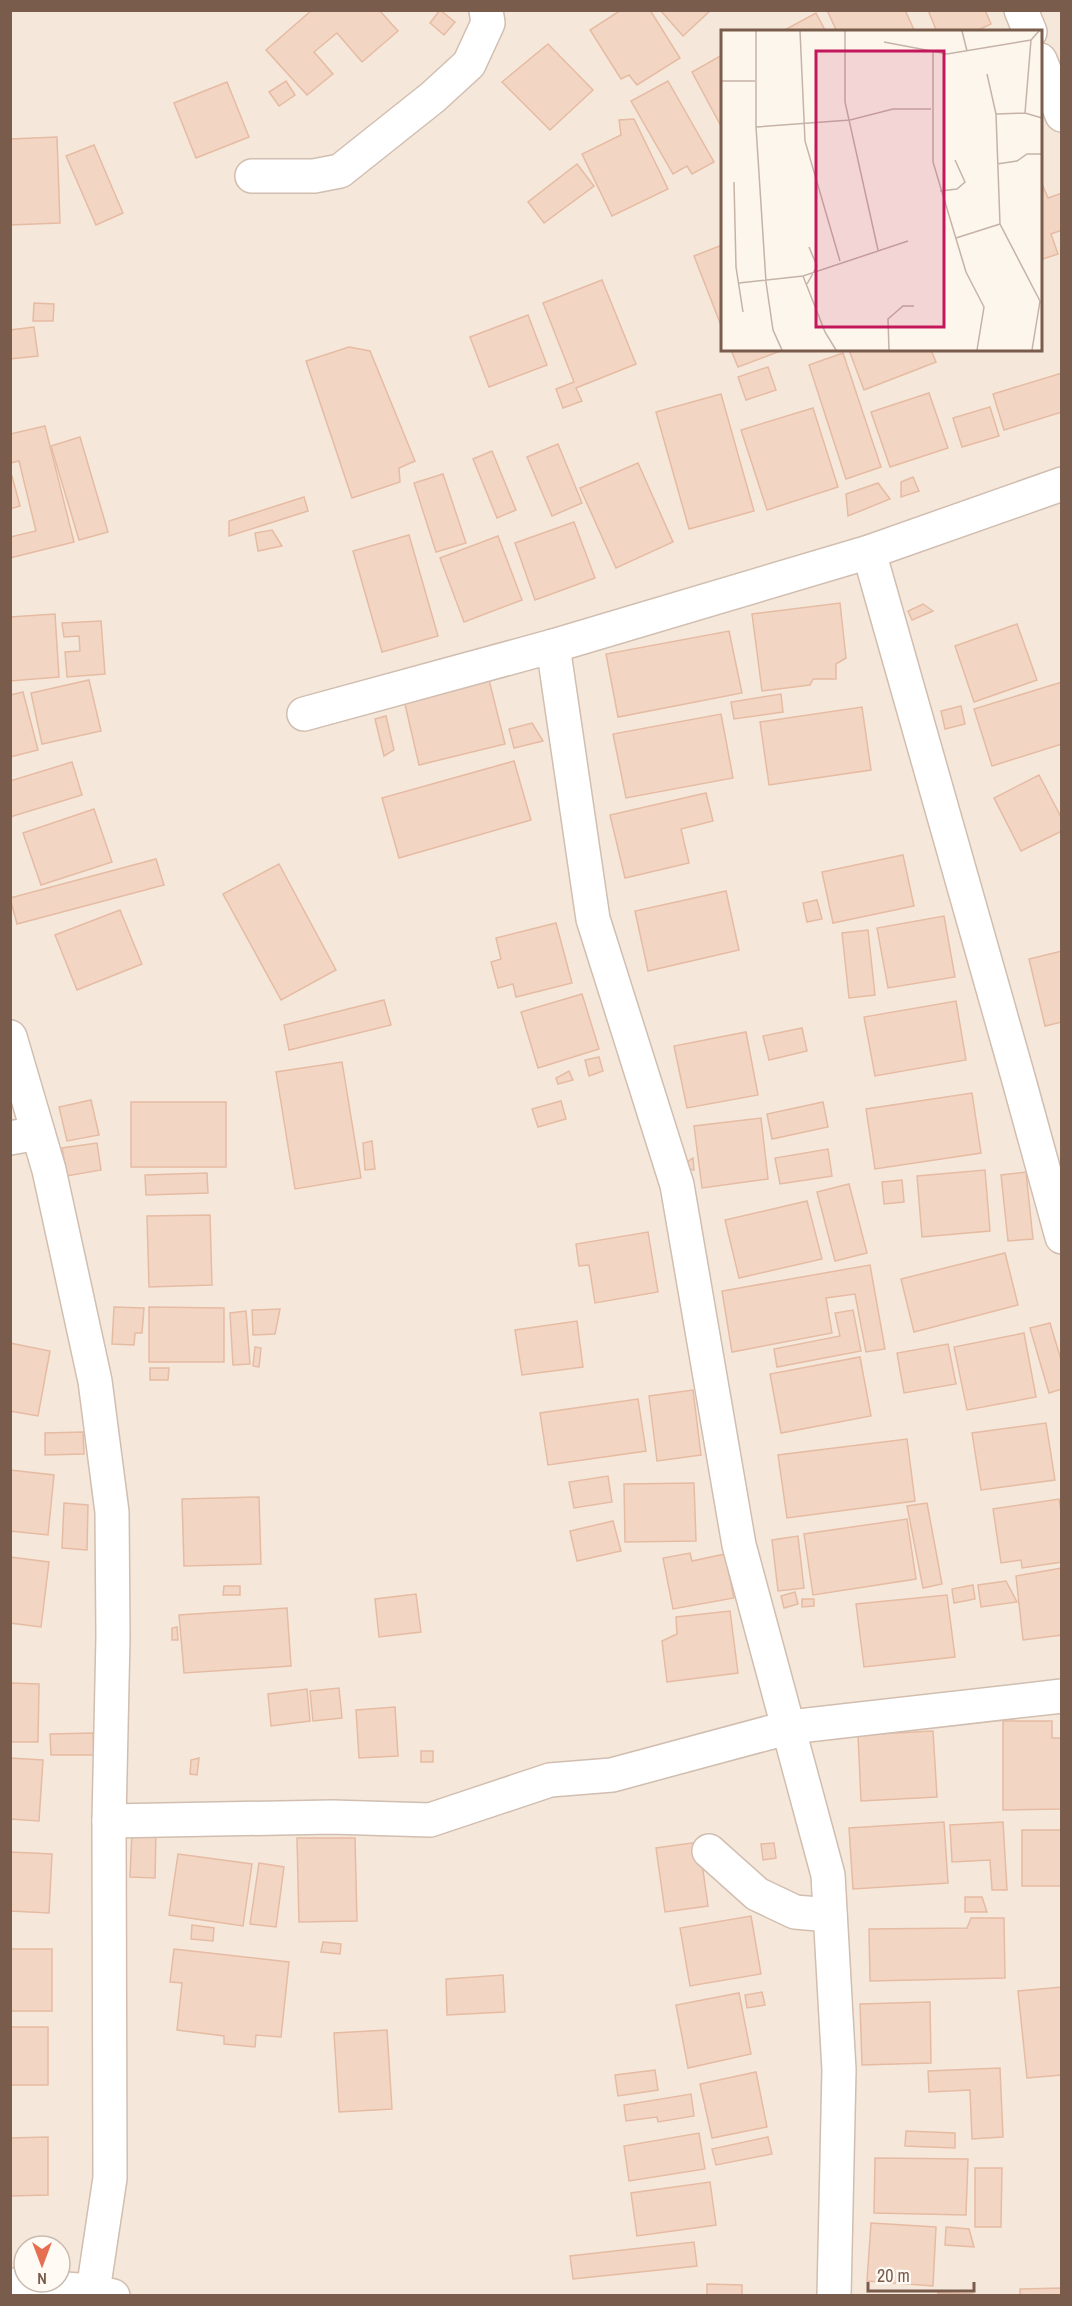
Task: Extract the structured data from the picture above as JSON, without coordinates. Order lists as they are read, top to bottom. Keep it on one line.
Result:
{"scale_bar":"20 m","north":"bottom"}
